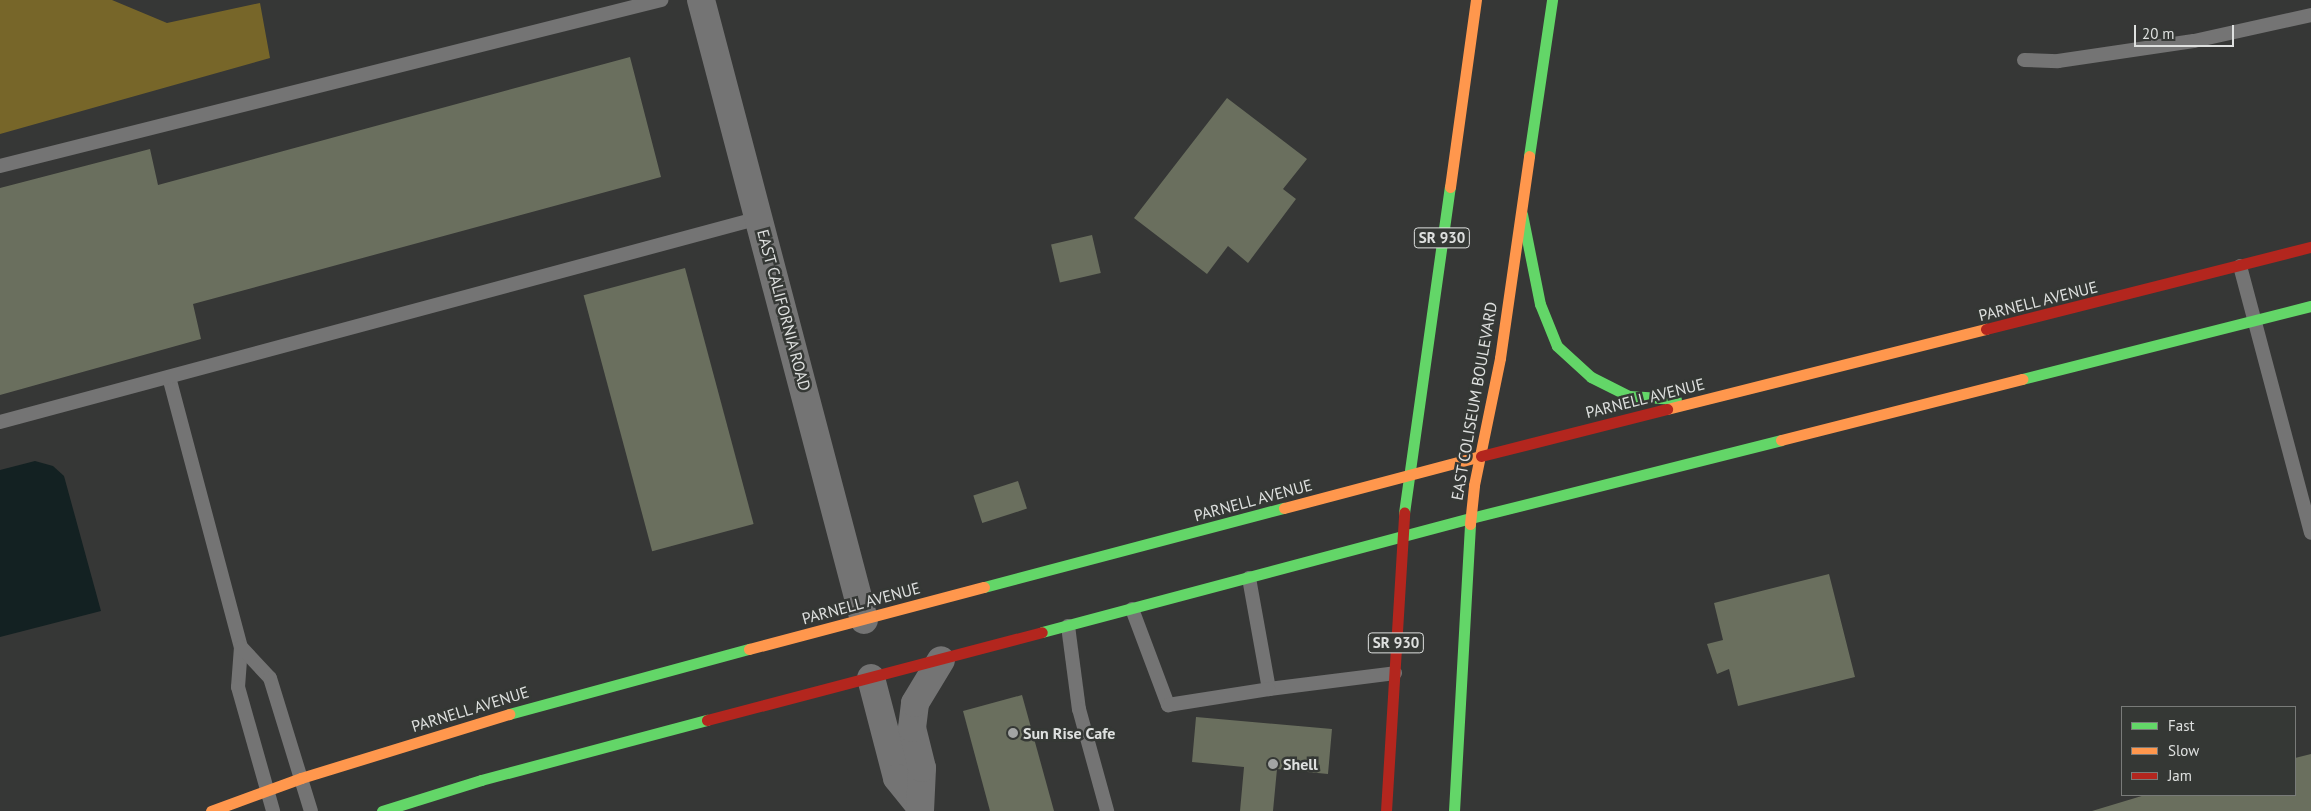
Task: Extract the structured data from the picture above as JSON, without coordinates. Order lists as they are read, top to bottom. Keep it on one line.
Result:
{"streets":{"main road":["SR 930","PARNELL AVENUE","EAST COLISEUM BOULEVARD"],"street":["EAST CALIFORNIA ROAD"]},"crossings":[["SR 930","PARNELL AVENUE"],["PARNELL AVENUE","EAST CALIFORNIA ROAD"],["PARNELL AVENUE","EAST COLISEUM BOULEVARD"]],"places":["Sun Rise Cafe","Shell"],"legend":["Fast","Slow","Jam"],"scale_bar":"20 m"}
